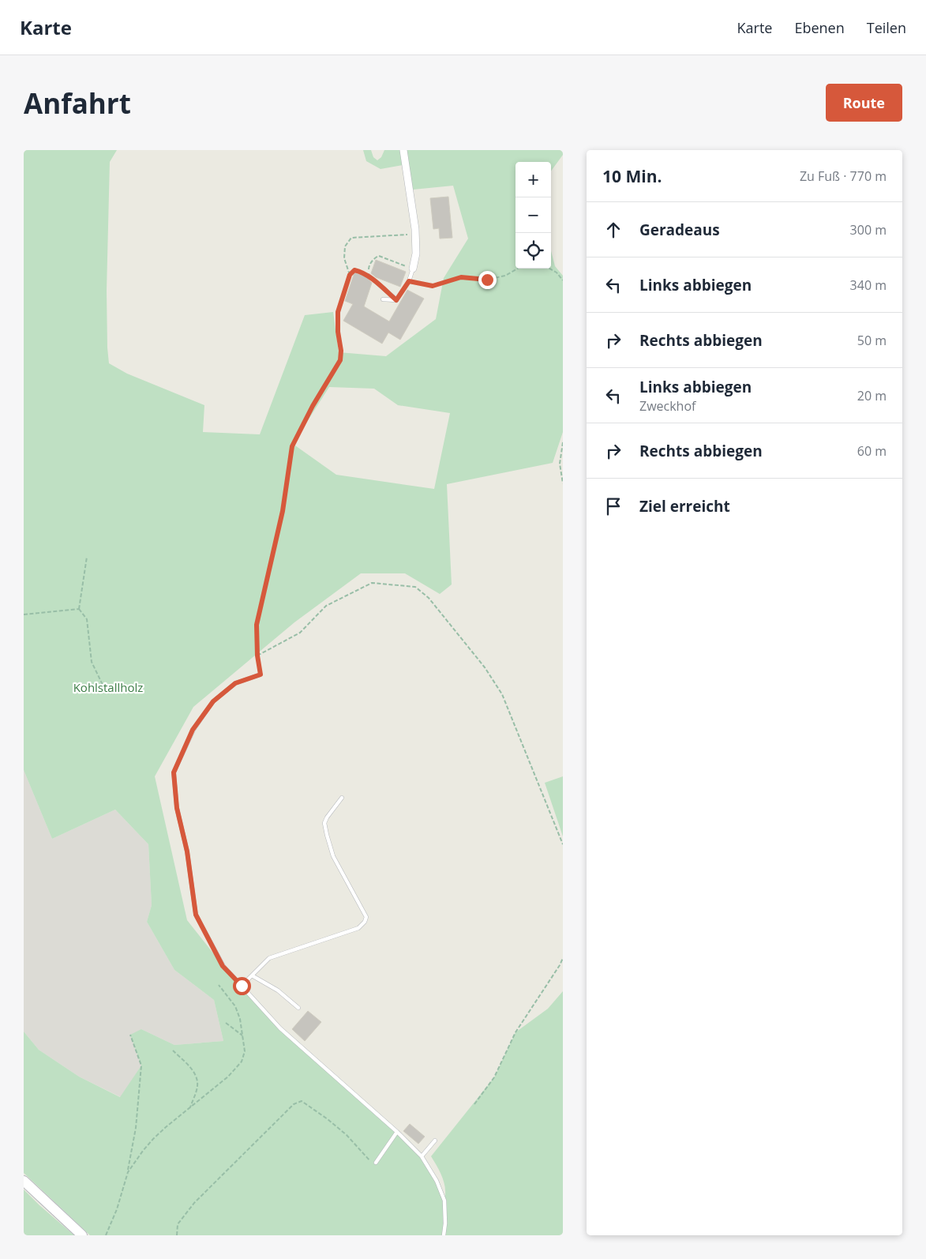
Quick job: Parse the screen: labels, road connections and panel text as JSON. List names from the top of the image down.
{
  "parks": ["Kohlstallholz"],
  "page": {
    "header": "Karte",
    "nav": ["Karte", "Ebenen", "Teilen"],
    "buttons": "Route",
    "title": "Anfahrt",
    "heading": ["10 Min.", "Zu Fuß · 770 m"],
    "map_buttons": ["+", "−"],
    "list": [
      ["Geradeaus", "300 m"],
      ["Links abbiegen", "340 m"],
      ["Rechts abbiegen", "50 m"],
      ["Links abbiegen", "Zweckhof", "20 m"],
      ["Rechts abbiegen", "60 m"],
      "Ziel erreicht"
    ]
  }
}
